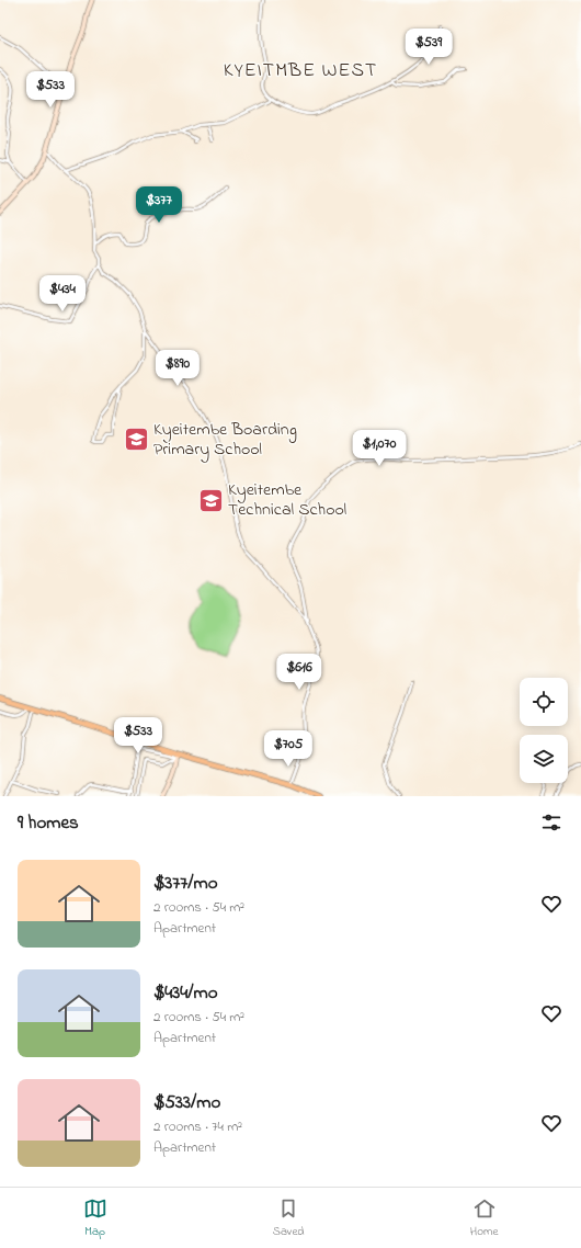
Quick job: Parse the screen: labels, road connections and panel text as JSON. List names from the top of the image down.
{
  "districts": ["KYEITMBE WEST"],
  "places": {
    "school or university": ["Kyeitembe Boarding Primary School", "Kyeitembe Technical School"]
  },
  "page": {
    "price": [
      "$539",
      "$533",
      "$377",
      "$434",
      "$890",
      "$1,070",
      "$616",
      "$533",
      "$705"
    ],
    "heading": "9 homes",
    "list": [
      {
        "name": "$377/mo",
        "note": "2 rooms · 54 m² · Apartment"
      },
      {
        "name": "$434/mo",
        "note": "2 rooms · 54 m² · Apartment"
      },
      {
        "name": "$533/mo",
        "note": "2 rooms · 74 m² · Apartment"
      }
    ],
    "tabs": ["Map", "Saved", "Home"]
  }
}
